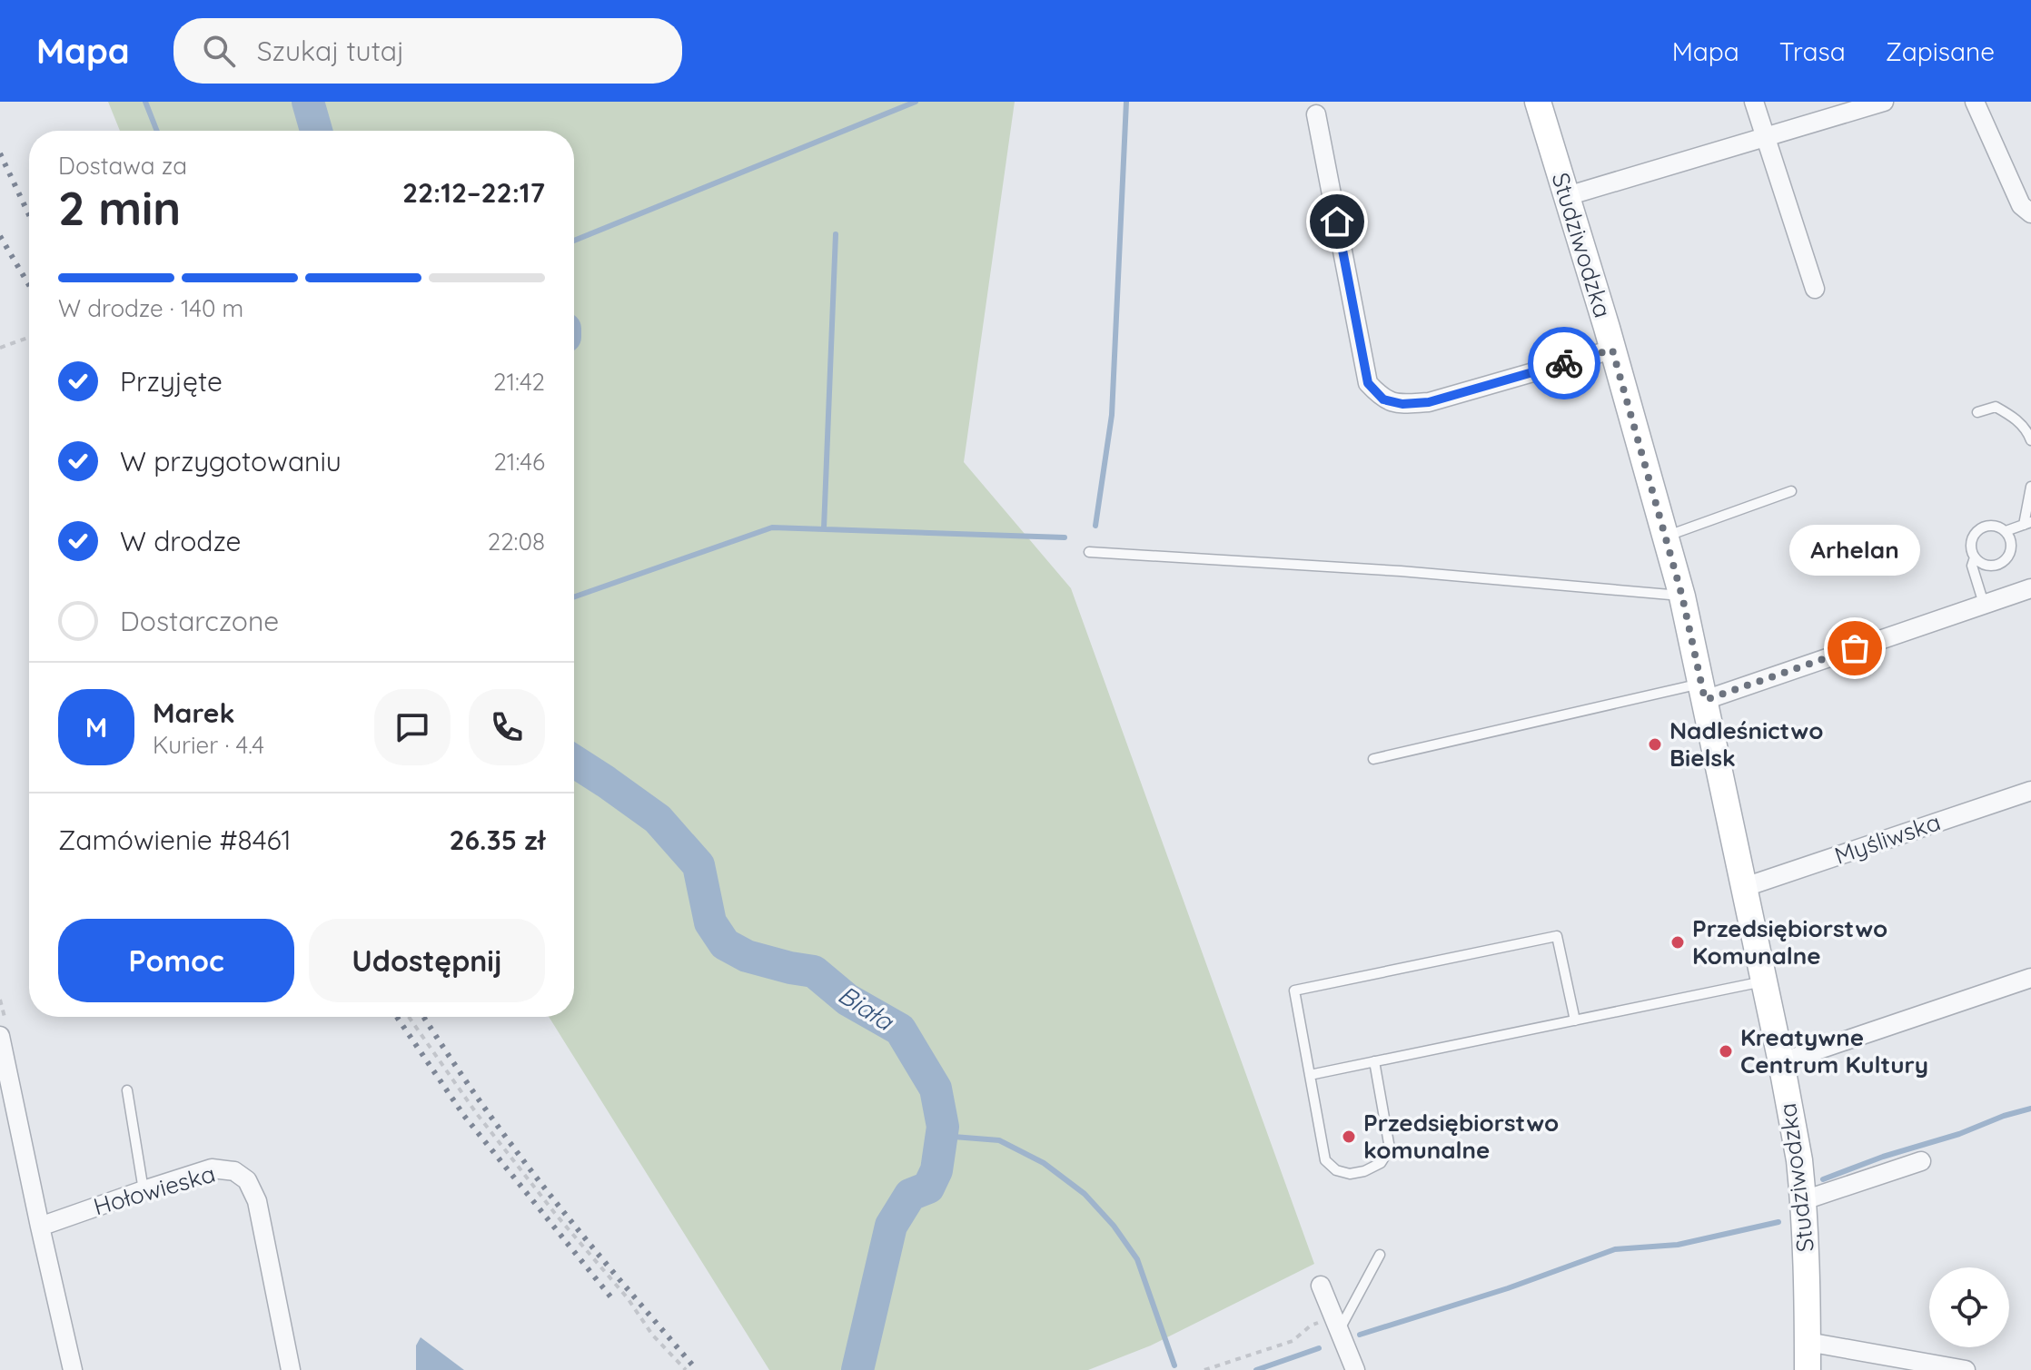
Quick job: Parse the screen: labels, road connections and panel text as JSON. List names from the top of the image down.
{
  "streets": {
    "street": ["Studziwodzka", "Myśliwska", "Hołowieska"]
  },
  "crossings": [
    ["Studziwodzka", "Myśliwska"]
  ],
  "water": ["Biała"],
  "places": [
    "Arhelan",
    "Nadleśnictwo Bielsk",
    "Przedsiębiorstwo Komunalne",
    "Kreatywne Centrum Kultury",
    "Przedsiębiorstwo komunalne"
  ],
  "page": {
    "header": "Mapa",
    "search": "Szukaj tutaj",
    "nav": ["Mapa", "Trasa", "Zapisane"],
    "heading": ["2 min", "Dostawa za", "22:12–22:17"],
    "panel": [
      "Marek",
      "Kurier · 4.4",
      "Zamówienie #8461",
      "26.35 zł"
    ],
    "bar": "W drodze · 140 m",
    "list": [
      ["Przyjęte", "21:42"],
      ["W przygotowaniu", "21:46"],
      ["W drodze", "22:08"],
      "Dostarczone"
    ],
    "bubble": "Arhelan",
    "round": "M",
    "buttons": ["Pomoc", "Udostępnij"]
  }
}
